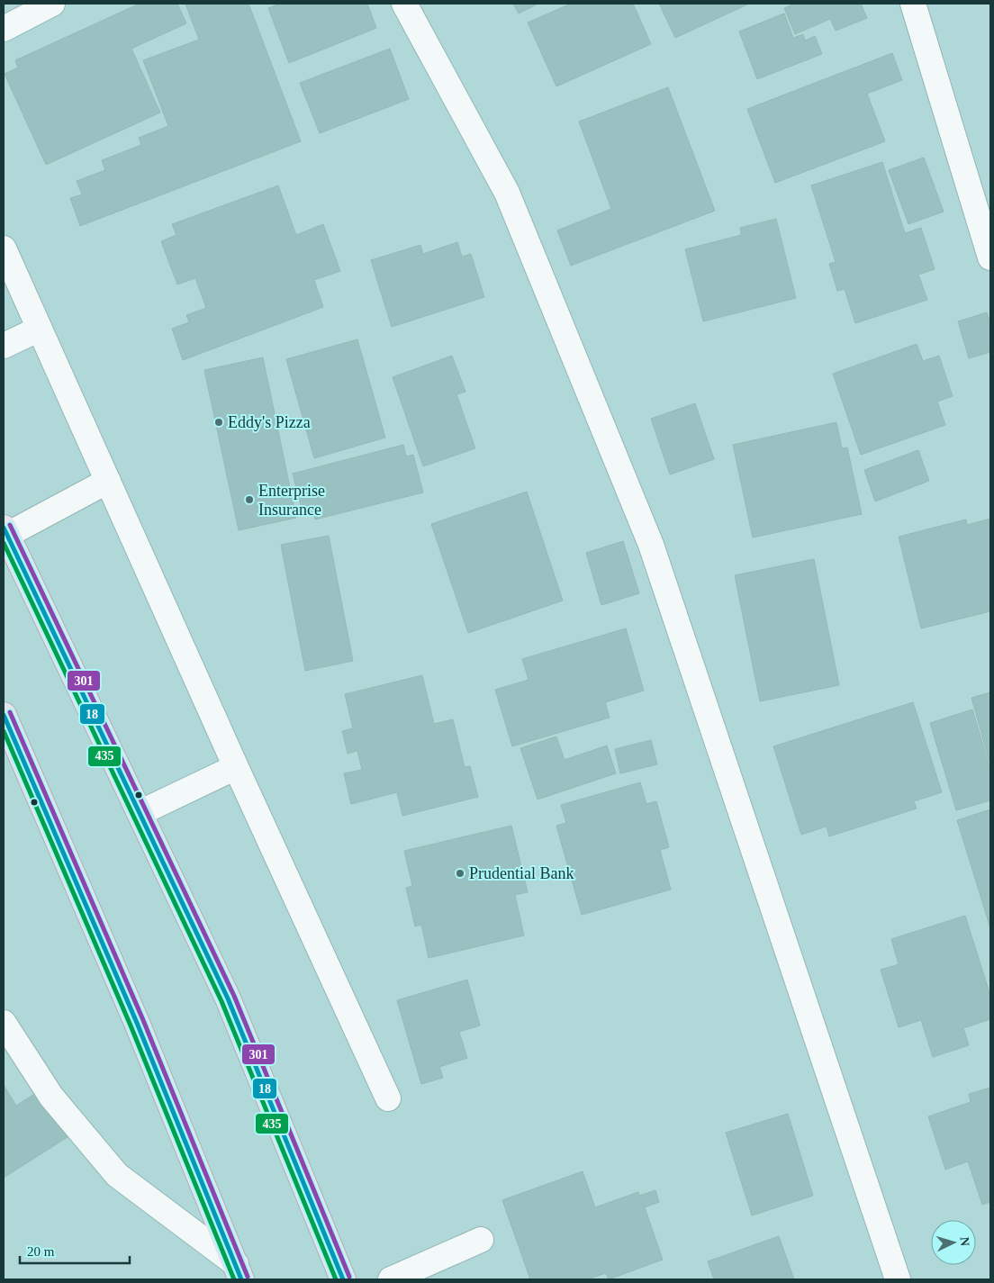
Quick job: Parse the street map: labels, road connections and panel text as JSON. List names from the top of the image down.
{
  "places": ["Eddy's Pizza", "Enterprise Insurance", "Prudential Bank"],
  "lines": ["transit line 301", "transit line 18", "transit line 435"],
  "scale_bar": "20 m",
  "north": "right"
}
